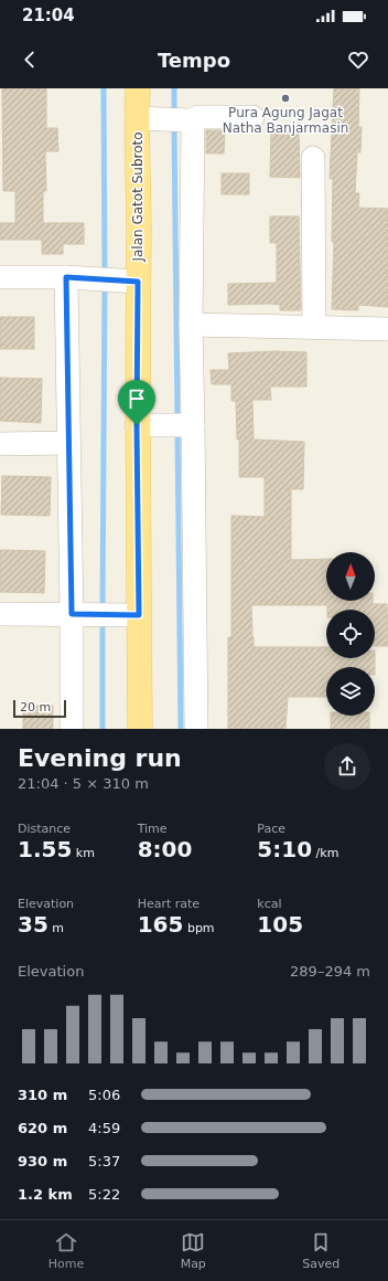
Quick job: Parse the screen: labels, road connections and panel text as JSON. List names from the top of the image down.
{
  "streets": {
    "main road": ["Jalan Gatot Subroto"]
  },
  "places": ["Pura Agung Jagat Natha Banjarmasin"],
  "scale_bar": "20 m",
  "north": "top",
  "page": {
    "status": "21:04",
    "header": "Tempo",
    "scale": "20 m",
    "heading": ["Evening run", "21:04 · 5 × 310 m"],
    "stats": [
      ["Distance", "1.55 km"],
      ["Time", "8:00"],
      ["Pace", "5:10 /km"],
      ["Elevation", "35 m"],
      ["Heart rate", "165 bpm"],
      ["kcal", "105"]
    ],
    "chart": ["Elevation", "289–294 m"],
    "list": [
      {
        "name": "310 m",
        "note": "5:06"
      },
      {
        "name": "620 m",
        "note": "4:59"
      },
      {
        "name": "930 m",
        "note": "5:37"
      },
      {
        "name": "1.2 km",
        "note": "5:22"
      }
    ],
    "tabs": ["Home", "Map", "Saved"]
  }
}
